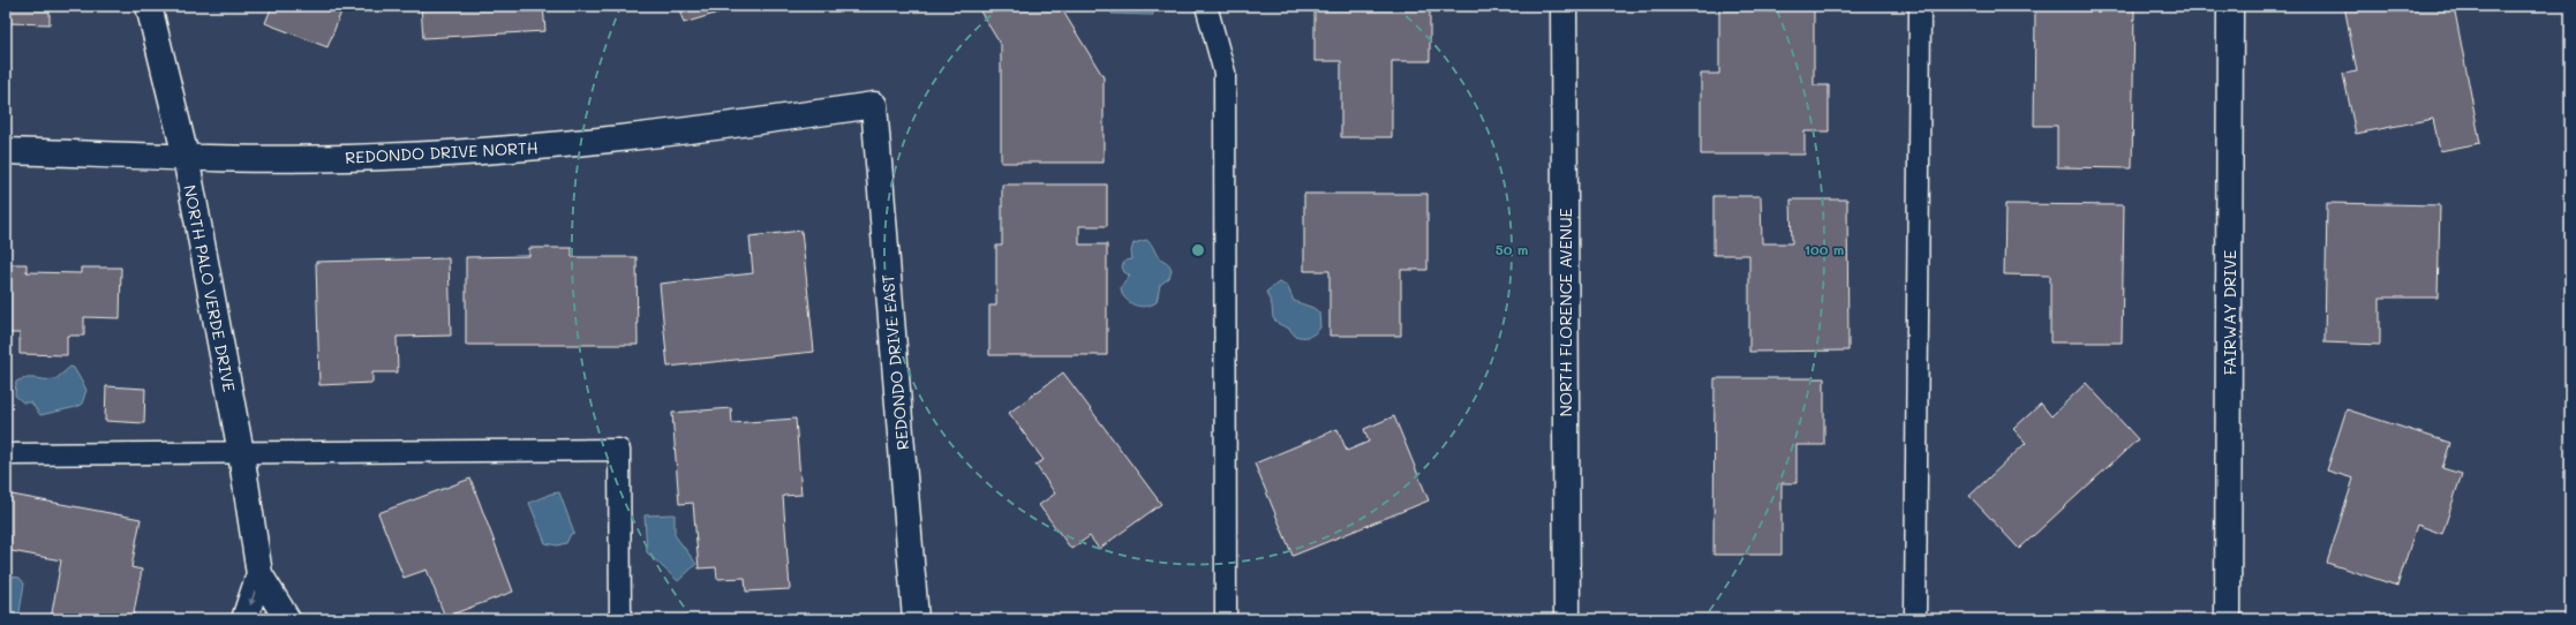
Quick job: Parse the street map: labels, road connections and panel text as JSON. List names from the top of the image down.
{
  "streets": {
    "street": [
      "REDONDO DRIVE NORTH",
      "NORTH PALO VERDE DRIVE",
      "NORTH FLORENCE AVENUE",
      "FAIRWAY DRIVE",
      "REDONDO DRIVE EAST"
    ]
  },
  "crossings": [
    ["REDONDO DRIVE NORTH", "NORTH PALO VERDE DRIVE"],
    ["REDONDO DRIVE NORTH", "REDONDO DRIVE EAST"]
  ],
  "rings": ["50 m", "100 m"]
}
